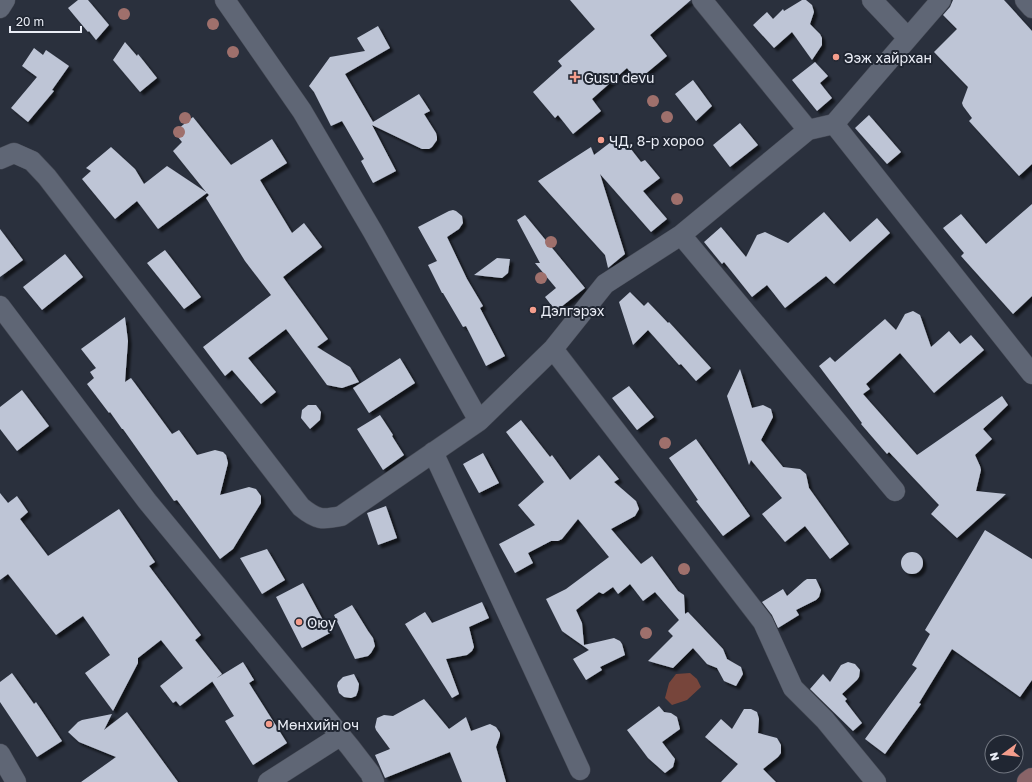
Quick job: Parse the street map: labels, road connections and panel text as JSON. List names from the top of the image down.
{
  "places": {
    "other": [
      "Ээж хайрхан",
      "ЧД, 8-р хороо",
      "Дэлгэрэх",
      "Оюу",
      "Мөнхийн оч"
    ],
    "health": ["Gusu devu"]
  },
  "scale_bar": "20 m",
  "north": "left"
}
